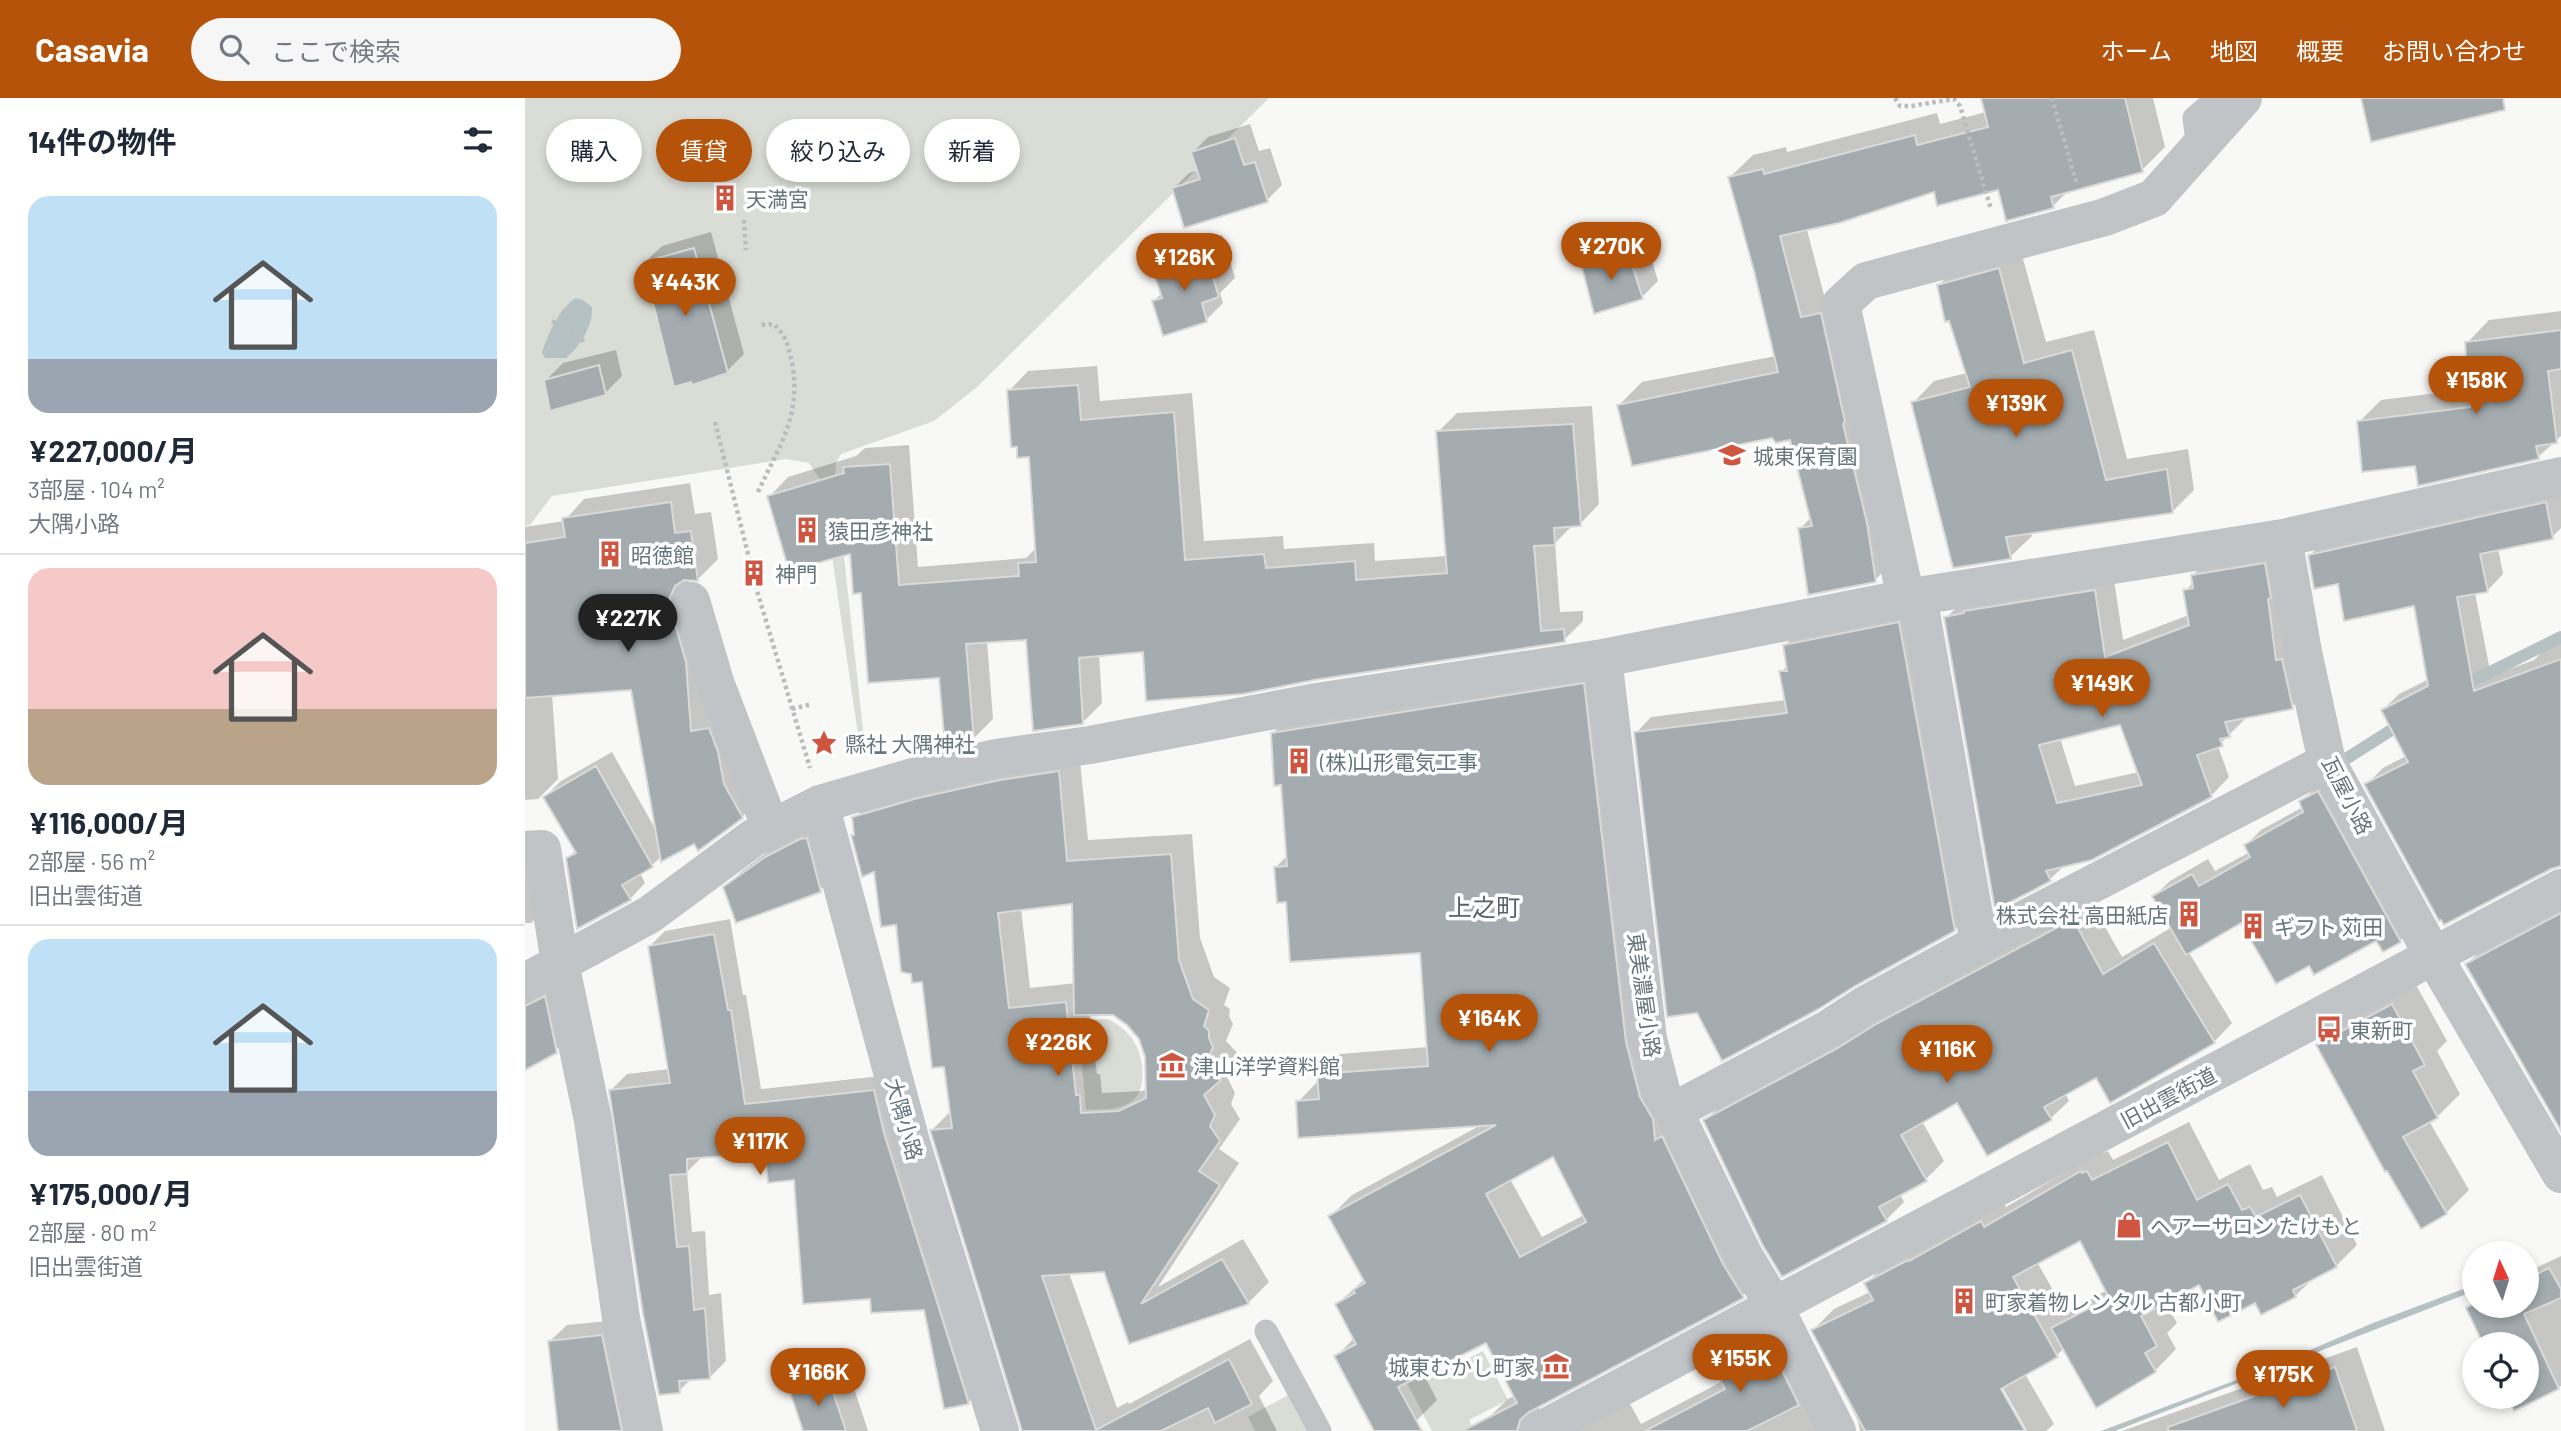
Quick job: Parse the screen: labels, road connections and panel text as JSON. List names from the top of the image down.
{
  "streets": {
    "street": [
      "瓦屋小路",
      "東美濃屋小路",
      "旧出雲街道",
      "大隅小路"
    ]
  },
  "crossings": [
    ["瓦屋小路", "旧出雲街道"],
    ["東美濃屋小路", "旧出雲街道"]
  ],
  "districts": ["上之町"],
  "places": {
    "building": [
      "天満宮",
      "猿田彦神社",
      "昭徳館",
      "神門",
      "(株)山形電気工事",
      "株式会社 高田紙店",
      "ギフト 苅田",
      "町家着物レンタル 古都小町"
    ],
    "school or university": ["城東保育園"],
    "place": ["縣社 大隅神社"],
    "bus stop": ["東新町"],
    "museum": ["津山洋学資料館", "城東むかし町家"],
    "shop": ["ヘアーサロン たけもと"]
  },
  "north": "top",
  "page": {
    "header": "Casavia",
    "search": "ここで検索",
    "nav": [
      "ホーム",
      "地図",
      "概要",
      "お問い合わせ"
    ],
    "heading": "14件の物件",
    "chip": [
      "購入",
      "賃貸",
      "絞り込み",
      "新着"
    ],
    "list": [
      {
        "name": "¥227,000/月",
        "note": "3部屋 · 104 m² · 大隅小路"
      },
      {
        "name": "¥116,000/月",
        "note": "2部屋 · 56 m² · 旧出雲街道"
      },
      {
        "name": "¥175,000/月",
        "note": "2部屋 · 80 m² · 旧出雲街道"
      }
    ],
    "price": [
      "¥270K",
      "¥126K",
      "¥443K",
      "¥158K",
      "¥139K",
      "¥227K",
      "¥149K",
      "¥164K",
      "¥226K",
      "¥116K",
      "¥117K",
      "¥155K",
      "¥166K",
      "¥175K"
    ]
  }
}
